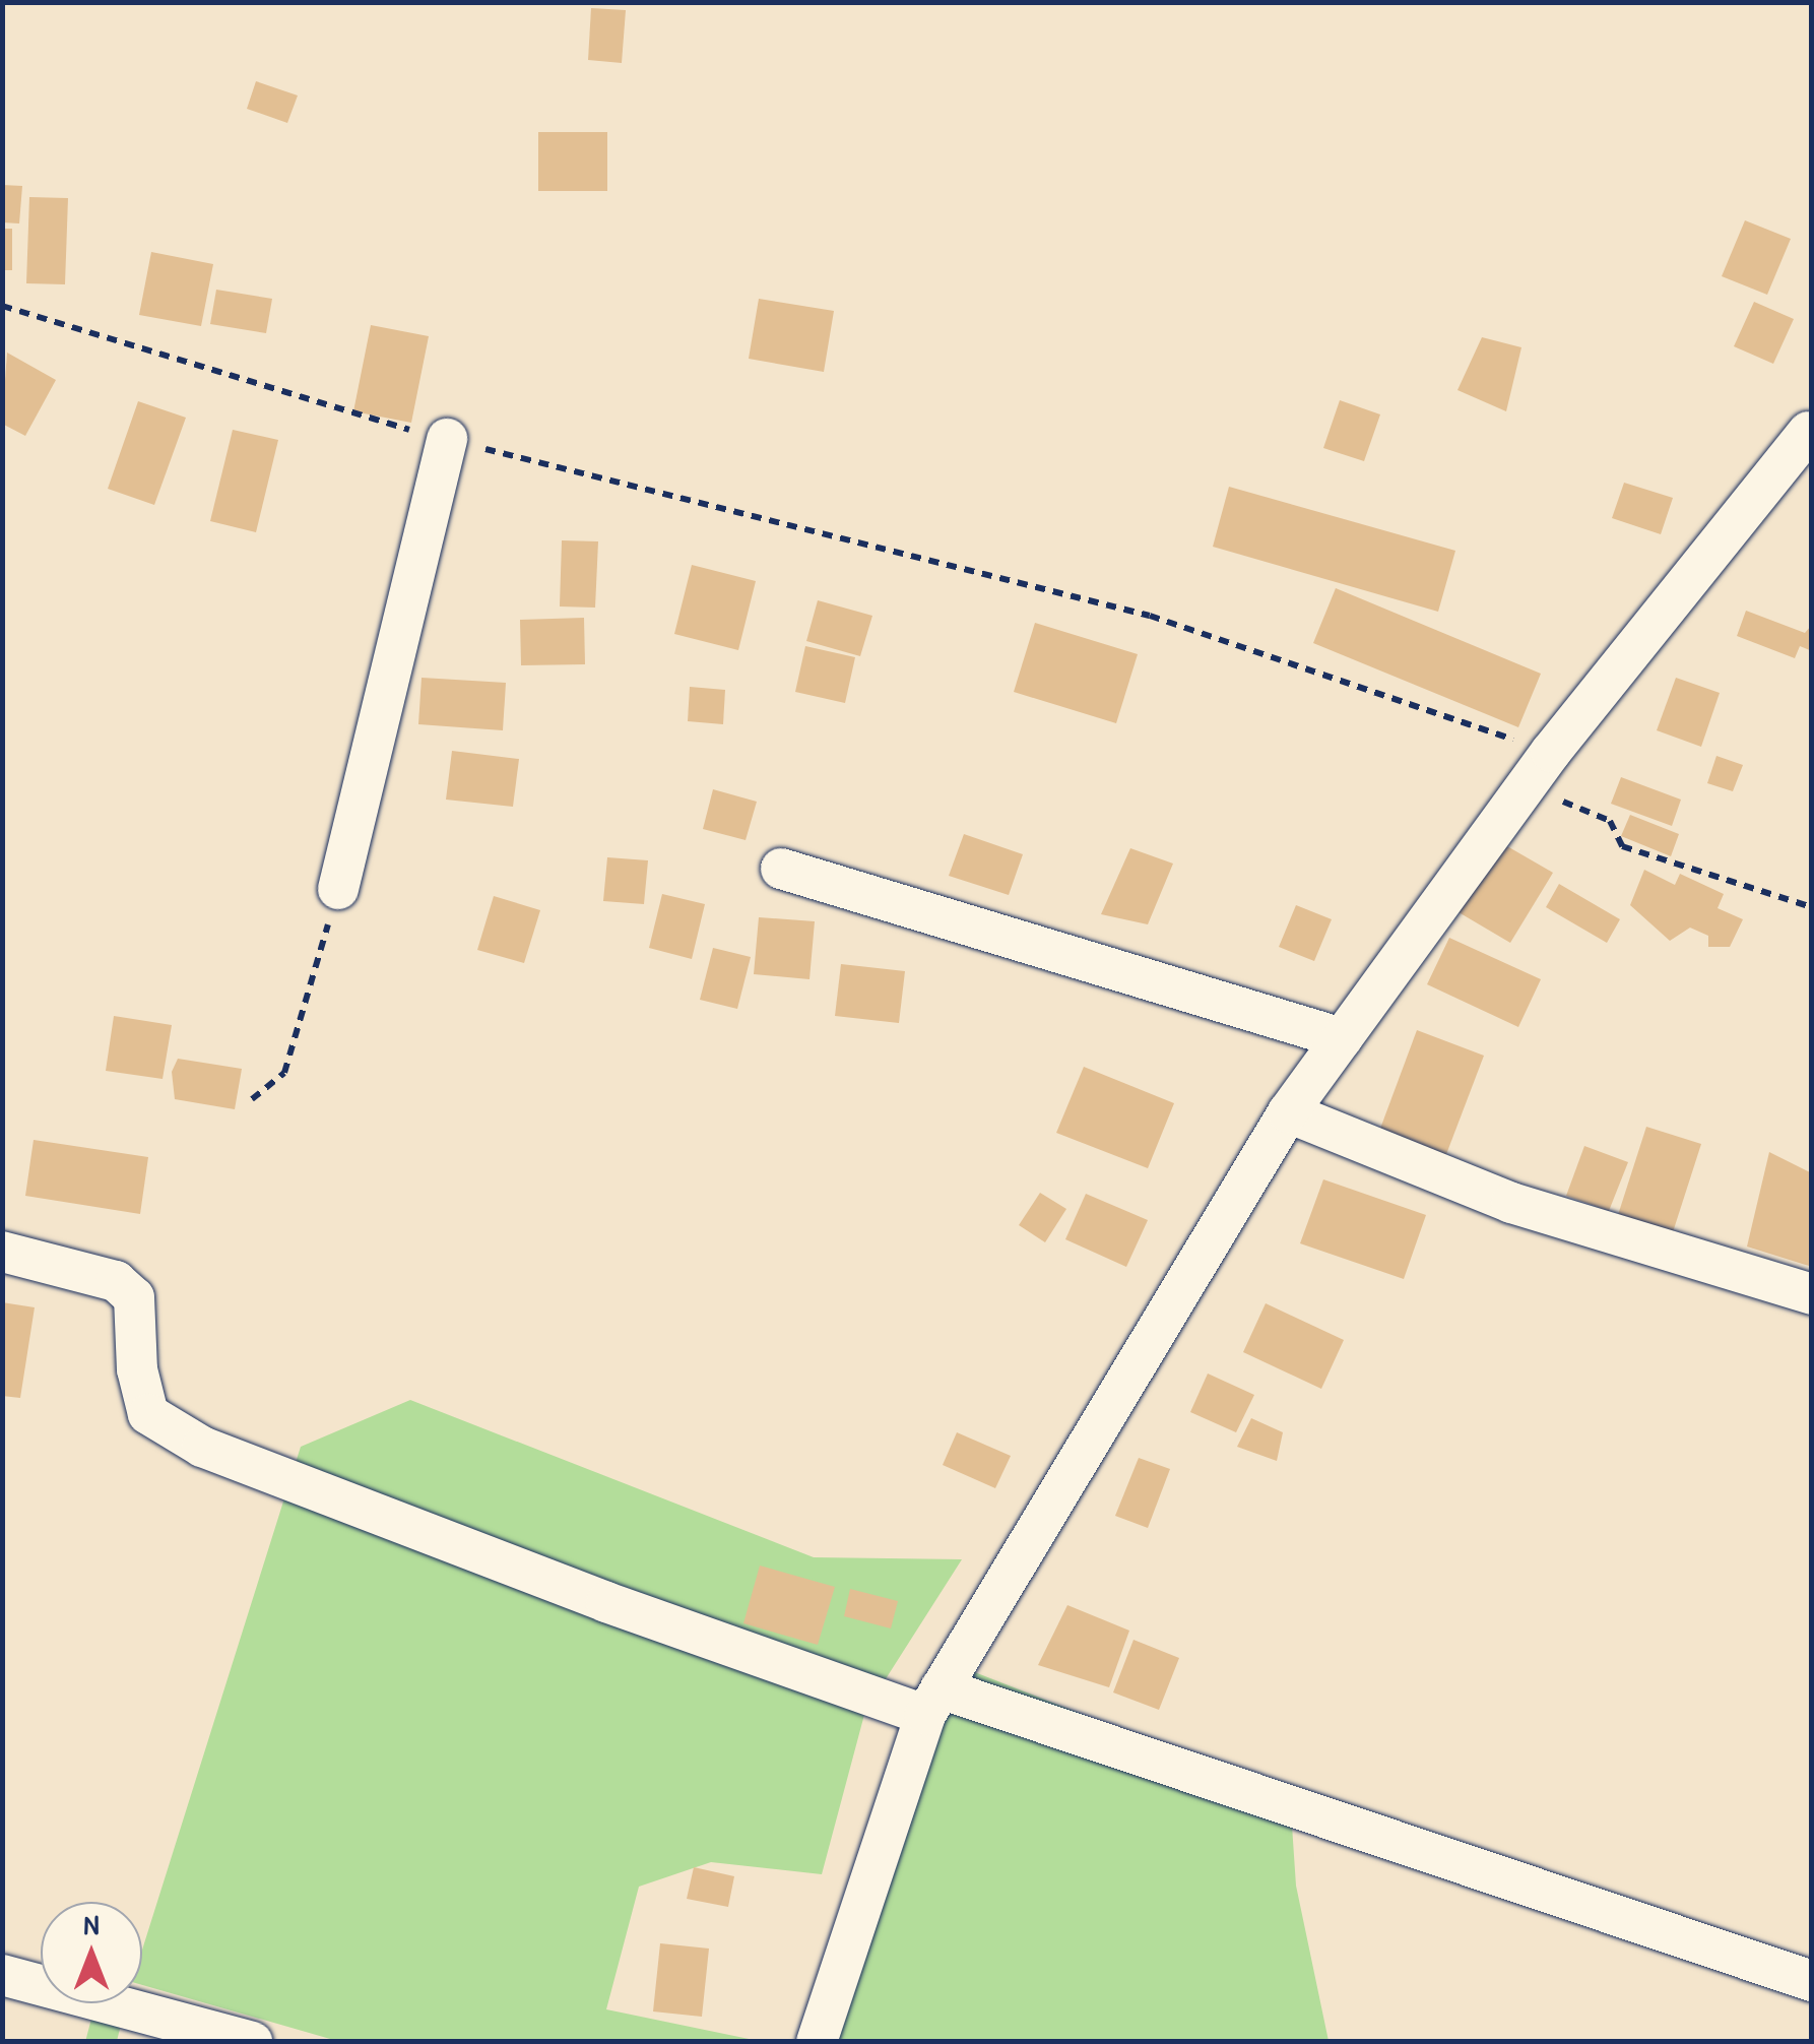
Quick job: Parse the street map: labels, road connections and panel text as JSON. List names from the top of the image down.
{
  "north": "top"
}
